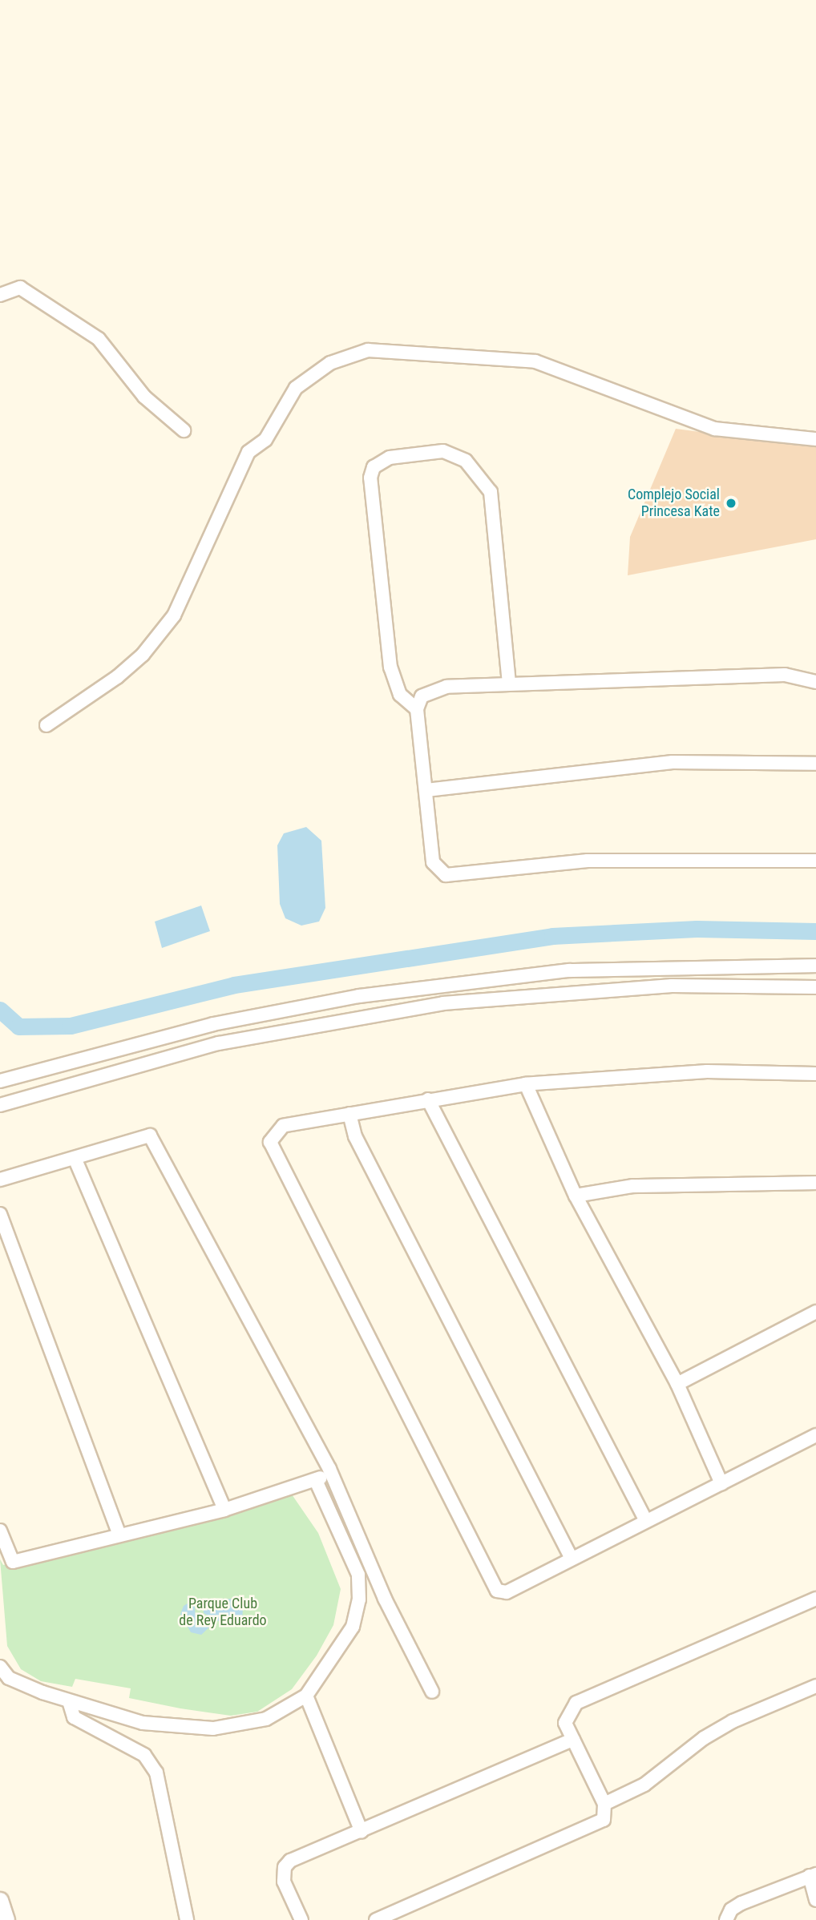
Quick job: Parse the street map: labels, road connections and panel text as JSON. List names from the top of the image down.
{
  "parks": ["Parque Club de Rey Eduardo"],
  "places": ["Complejo Social Princesa Kate"]
}
